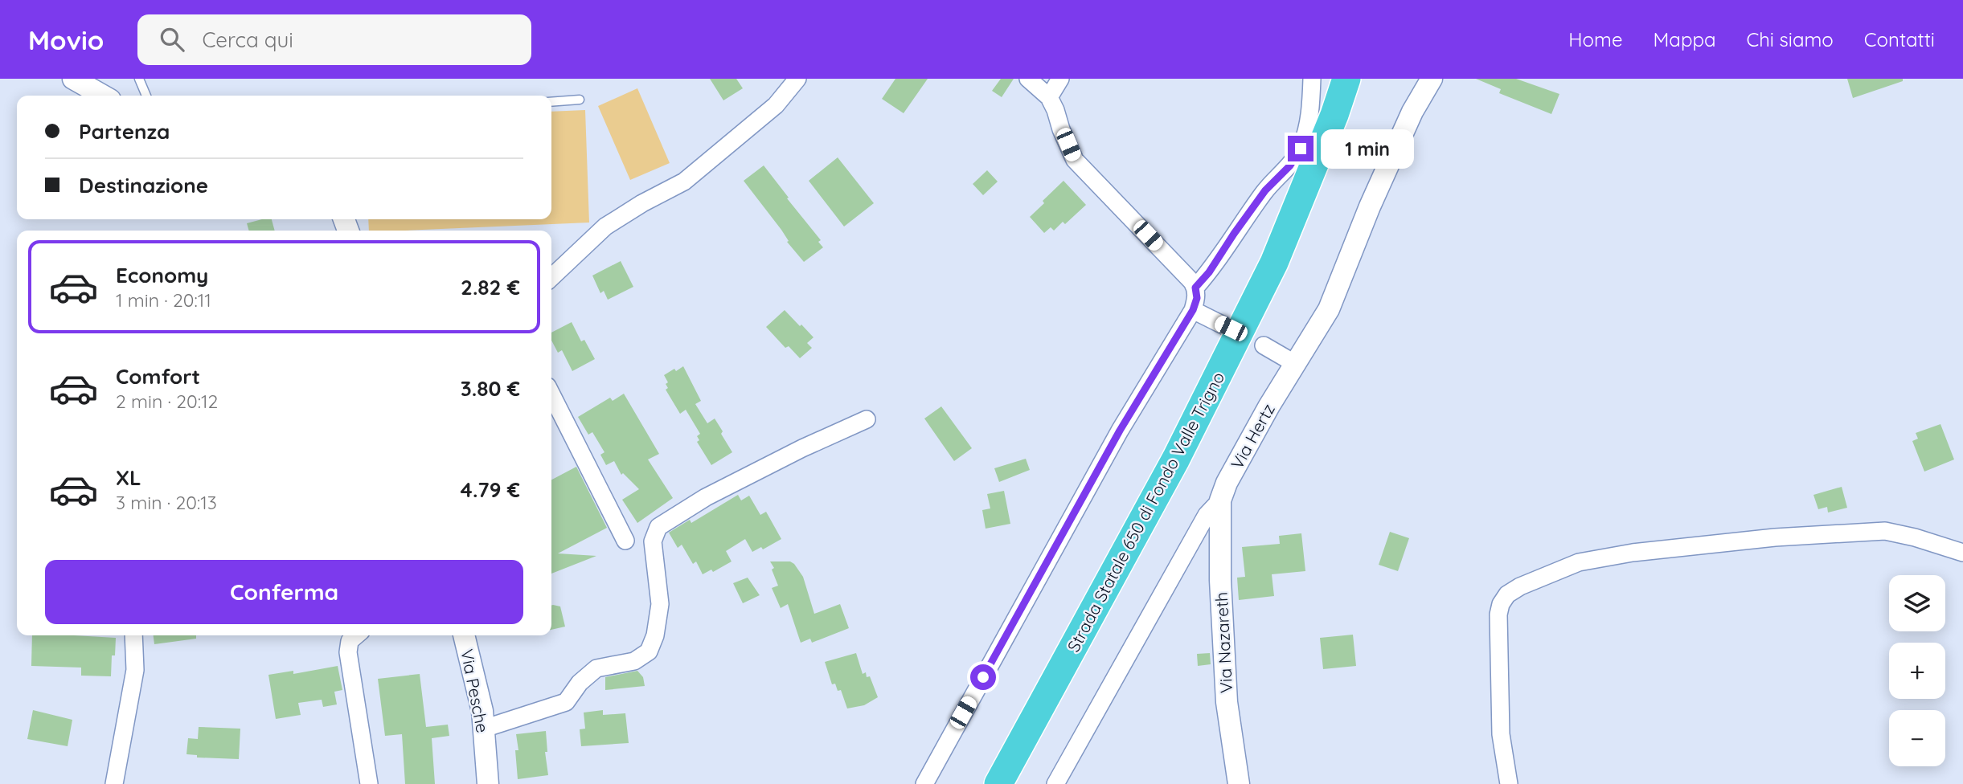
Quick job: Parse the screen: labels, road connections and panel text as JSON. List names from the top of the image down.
{
  "streets": {
    "highway": ["Strada Statale 650 di Fondo Valle Trigno"],
    "street": ["Via Hertz", "Via Nazareth", "Via Pesche"]
  },
  "crossings": [
    ["Via Hertz", "Via Nazareth"]
  ],
  "page": {
    "header": "Movio",
    "search": "Cerca qui",
    "nav": [
      "Home",
      "Mappa",
      "Chi siamo",
      "Contatti"
    ],
    "banner": ["Partenza", "Destinazione"],
    "bubble": "1 min",
    "list": [
      {
        "name": "Economy",
        "note": "1 min · 20:11",
        "value": "2.82 €"
      },
      {
        "name": "Comfort",
        "note": "2 min · 20:12",
        "value": "3.80 €"
      },
      {
        "name": "XL",
        "note": "3 min · 20:13",
        "value": "4.79 €"
      }
    ],
    "buttons": "Conferma",
    "map_buttons": ["+", "−"]
  }
}
